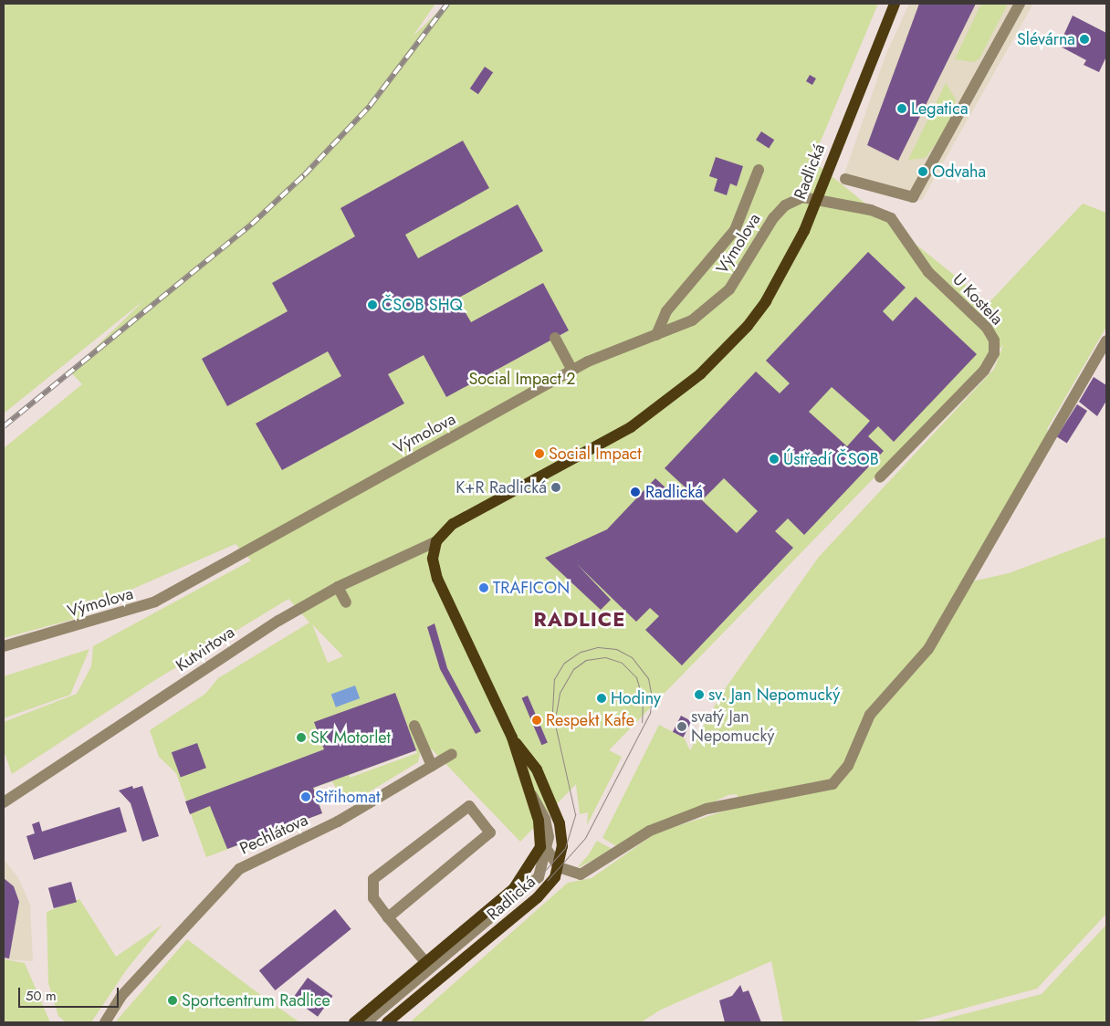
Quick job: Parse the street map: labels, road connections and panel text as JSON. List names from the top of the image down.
{
  "streets": {
    "main road": ["Radlická"],
    "street": [
      "Výmolova",
      "U Kostela",
      "Kutvirtova",
      "Pechlátova"
    ]
  },
  "crossings": [
    ["Radlická", "Výmolova"],
    ["Radlická", "U Kostela"],
    ["Radlická", "Kutvirtova"],
    ["Výmolova", "U Kostela"]
  ],
  "districts": ["RADLICE"],
  "parks": ["Social Impact 2"],
  "places": [
    "Slévárna",
    "Legatica",
    "Odvaha",
    "ČSOB SHQ",
    "Social Impact",
    "Ústředí ČSOB",
    "K+R Radlická",
    "Radlická",
    "TRAFICON",
    "sv. Jan Nepomucký",
    "Hodiny",
    "Respekt Kafe",
    "svatý Jan Nepomucký",
    "SK Motorlet",
    "Střihomat",
    "Sportcentrum Radlice"
  ],
  "scale_bar": "50 m"
}
